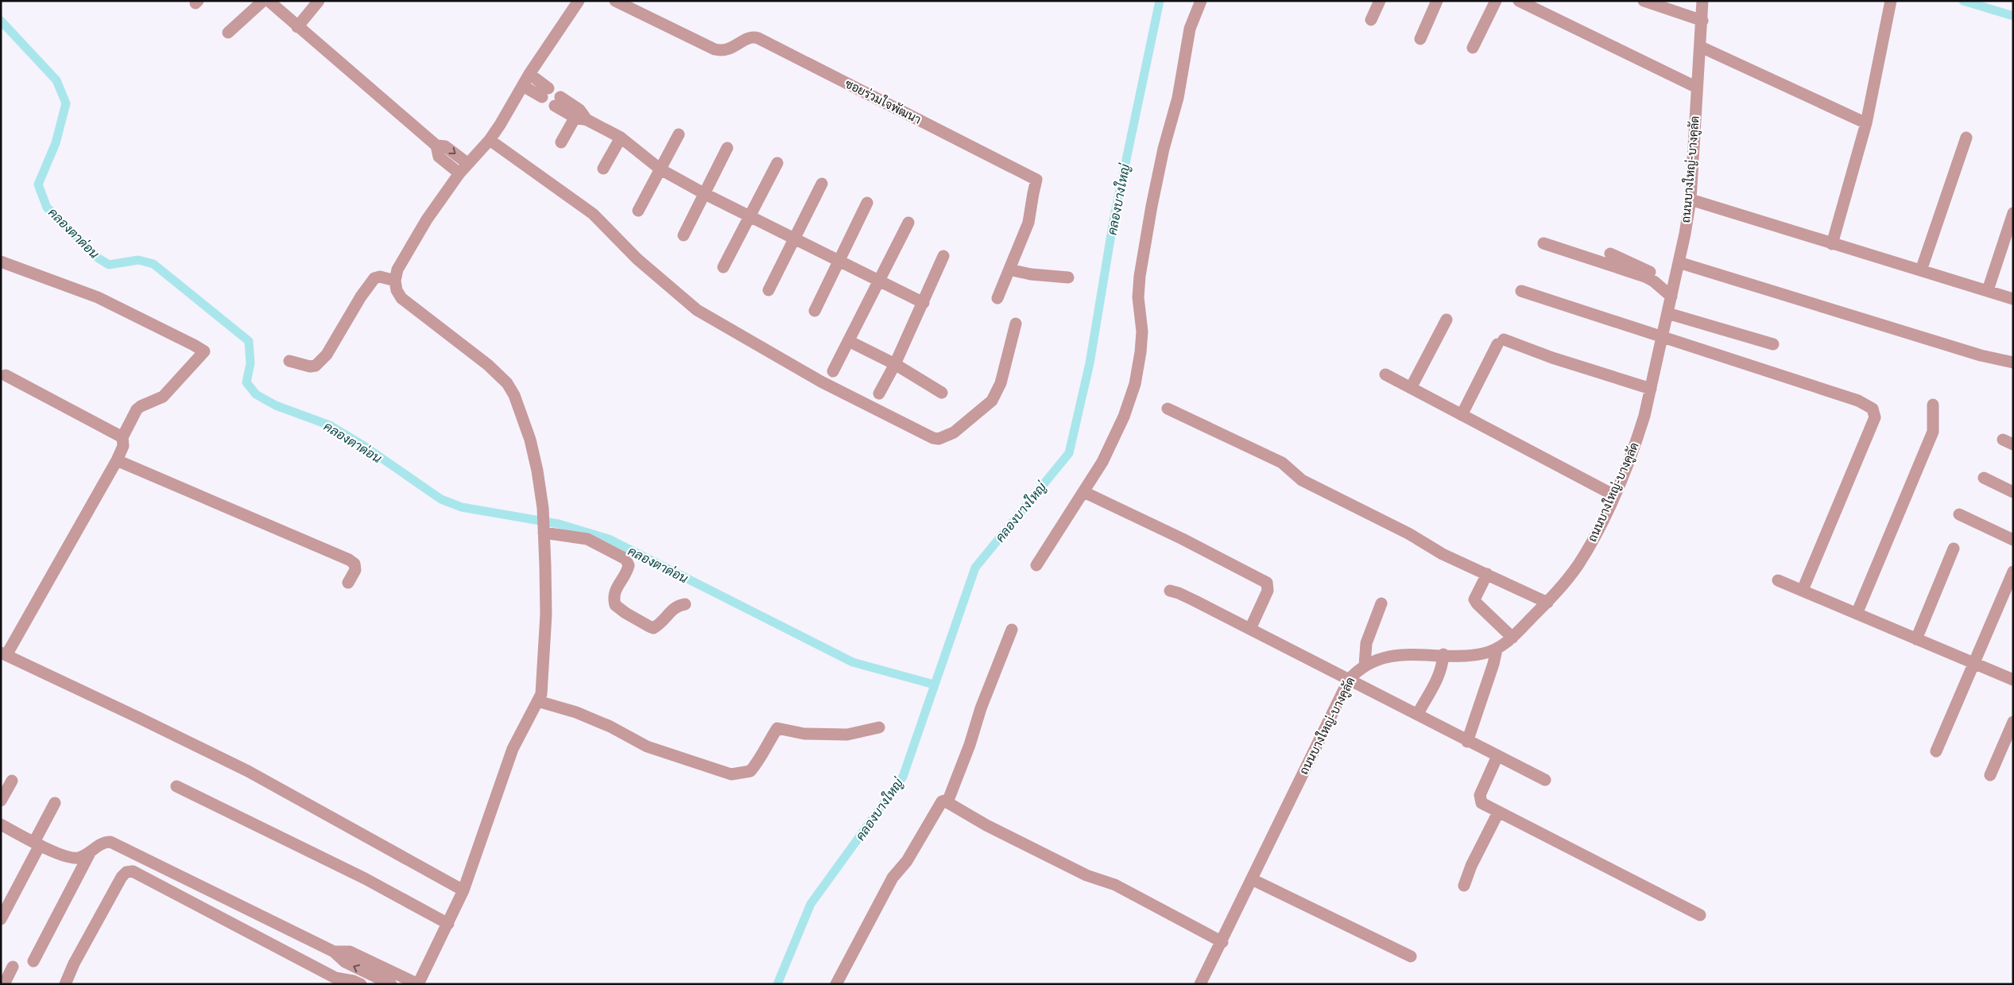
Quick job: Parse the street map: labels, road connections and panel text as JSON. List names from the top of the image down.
{
  "streets": {
    "street": ["ซอยร่วมใจพัฒนา", "ถนนบางใหญ่-บางคูลัด"]
  },
  "water": ["คลองบางใหญ่", "คลองตาด่อน"]
}
